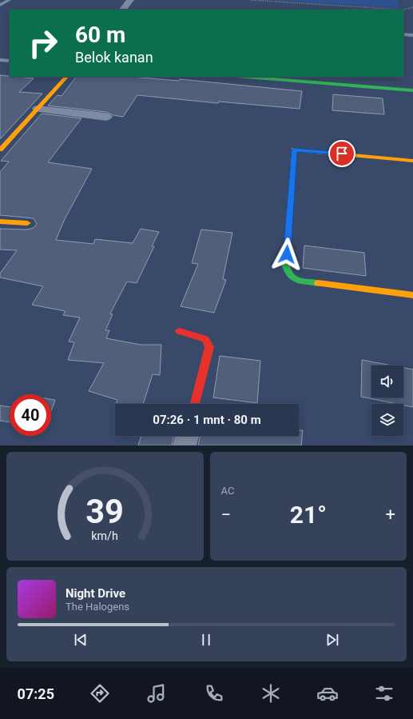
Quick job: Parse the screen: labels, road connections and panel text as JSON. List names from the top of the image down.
{
  "page": {
    "turn": ["60 m", "Belok kanan"],
    "limit": "40",
    "trip": "07:26 · 1 mnt · 80 m",
    "tile": "AC",
    "heat": ["−", "21°", "+"],
    "song": ["Night Drive", "The Halogens"],
    "tabs": "07:25",
    "gauge": ["39", "km/h"]
  }
}
